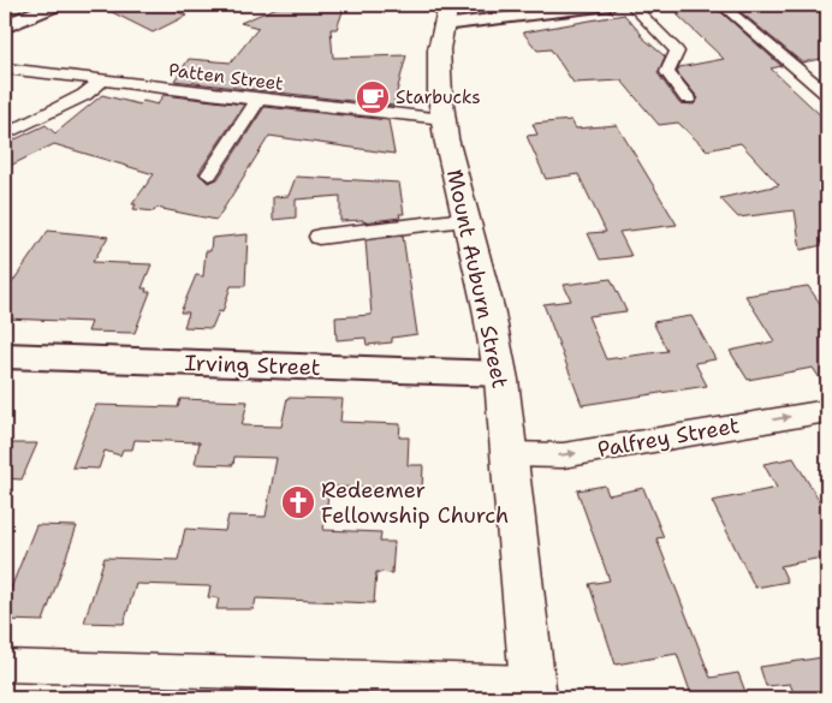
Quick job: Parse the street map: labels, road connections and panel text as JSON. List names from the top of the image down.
{
  "streets": {
    "main road": ["Mount Auburn Street"],
    "street": ["Patten Street", "Irving Street", "Palfrey Street"]
  },
  "crossings": [
    ["Patten Street", "Mount Auburn Street"],
    ["Mount Auburn Street", "Irving Street"],
    ["Mount Auburn Street", "Palfrey Street"]
  ],
  "one_way": ["Palfrey Street"],
  "places": {
    "cafe": ["Starbucks"],
    "church": ["Redeemer Fellowship Church"]
  }
}
